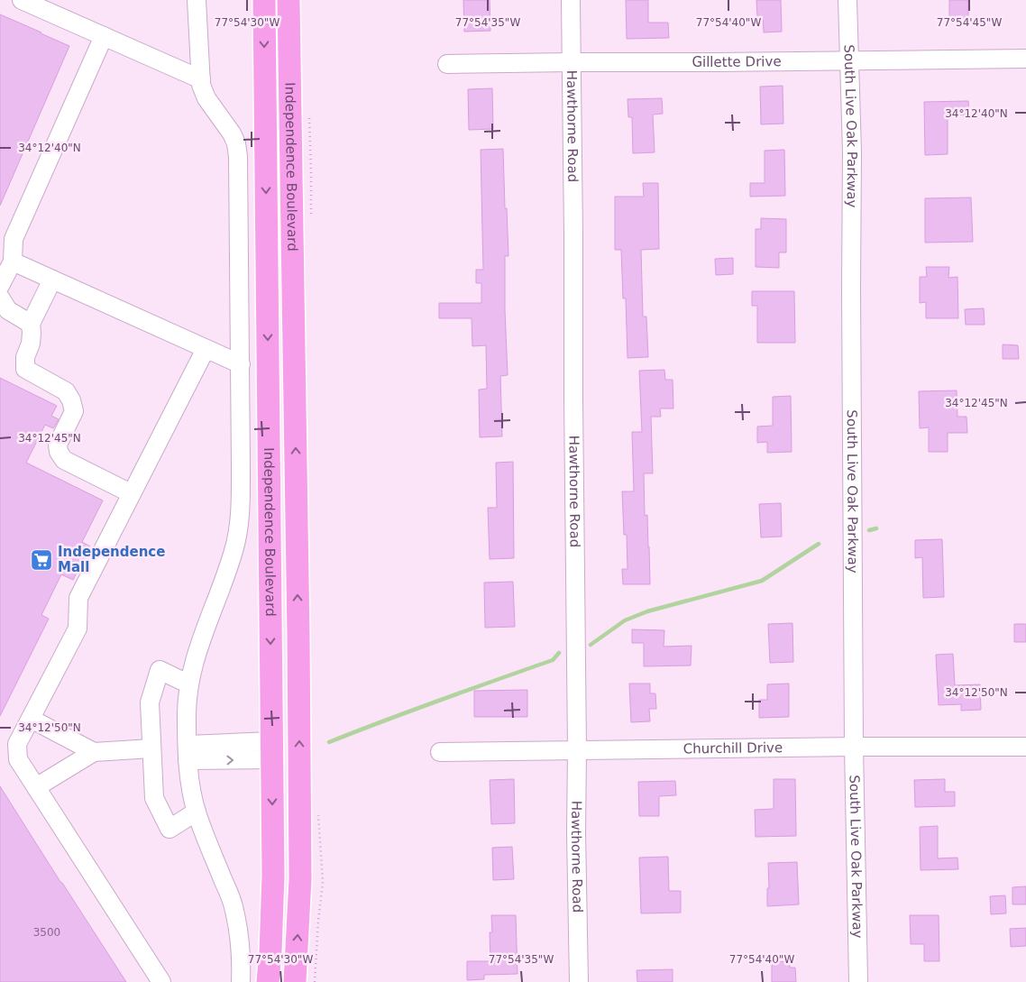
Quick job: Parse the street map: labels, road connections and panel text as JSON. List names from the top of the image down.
{
  "streets": {
    "main road": ["Independence Boulevard"],
    "street": [
      "Gillette Drive",
      "Hawthorne Road",
      "South Live Oak Parkway",
      "Churchill Drive"
    ]
  },
  "crossings": [
    ["Gillette Drive", "Hawthorne Road"],
    ["Gillette Drive", "South Live Oak Parkway"],
    ["Hawthorne Road", "Churchill Drive"],
    ["South Live Oak Parkway", "Churchill Drive"]
  ],
  "places": {
    "supermarket": ["Independence Mall"]
  },
  "house_numbers": ["3500"],
  "coordinates": [
    "77°54'30\"W",
    "77°54'35\"W",
    "77°54'40\"W",
    "77°54'45\"W",
    "34°12'40\"N",
    "34°12'45\"N",
    "34°12'50\"N"
  ]
}
